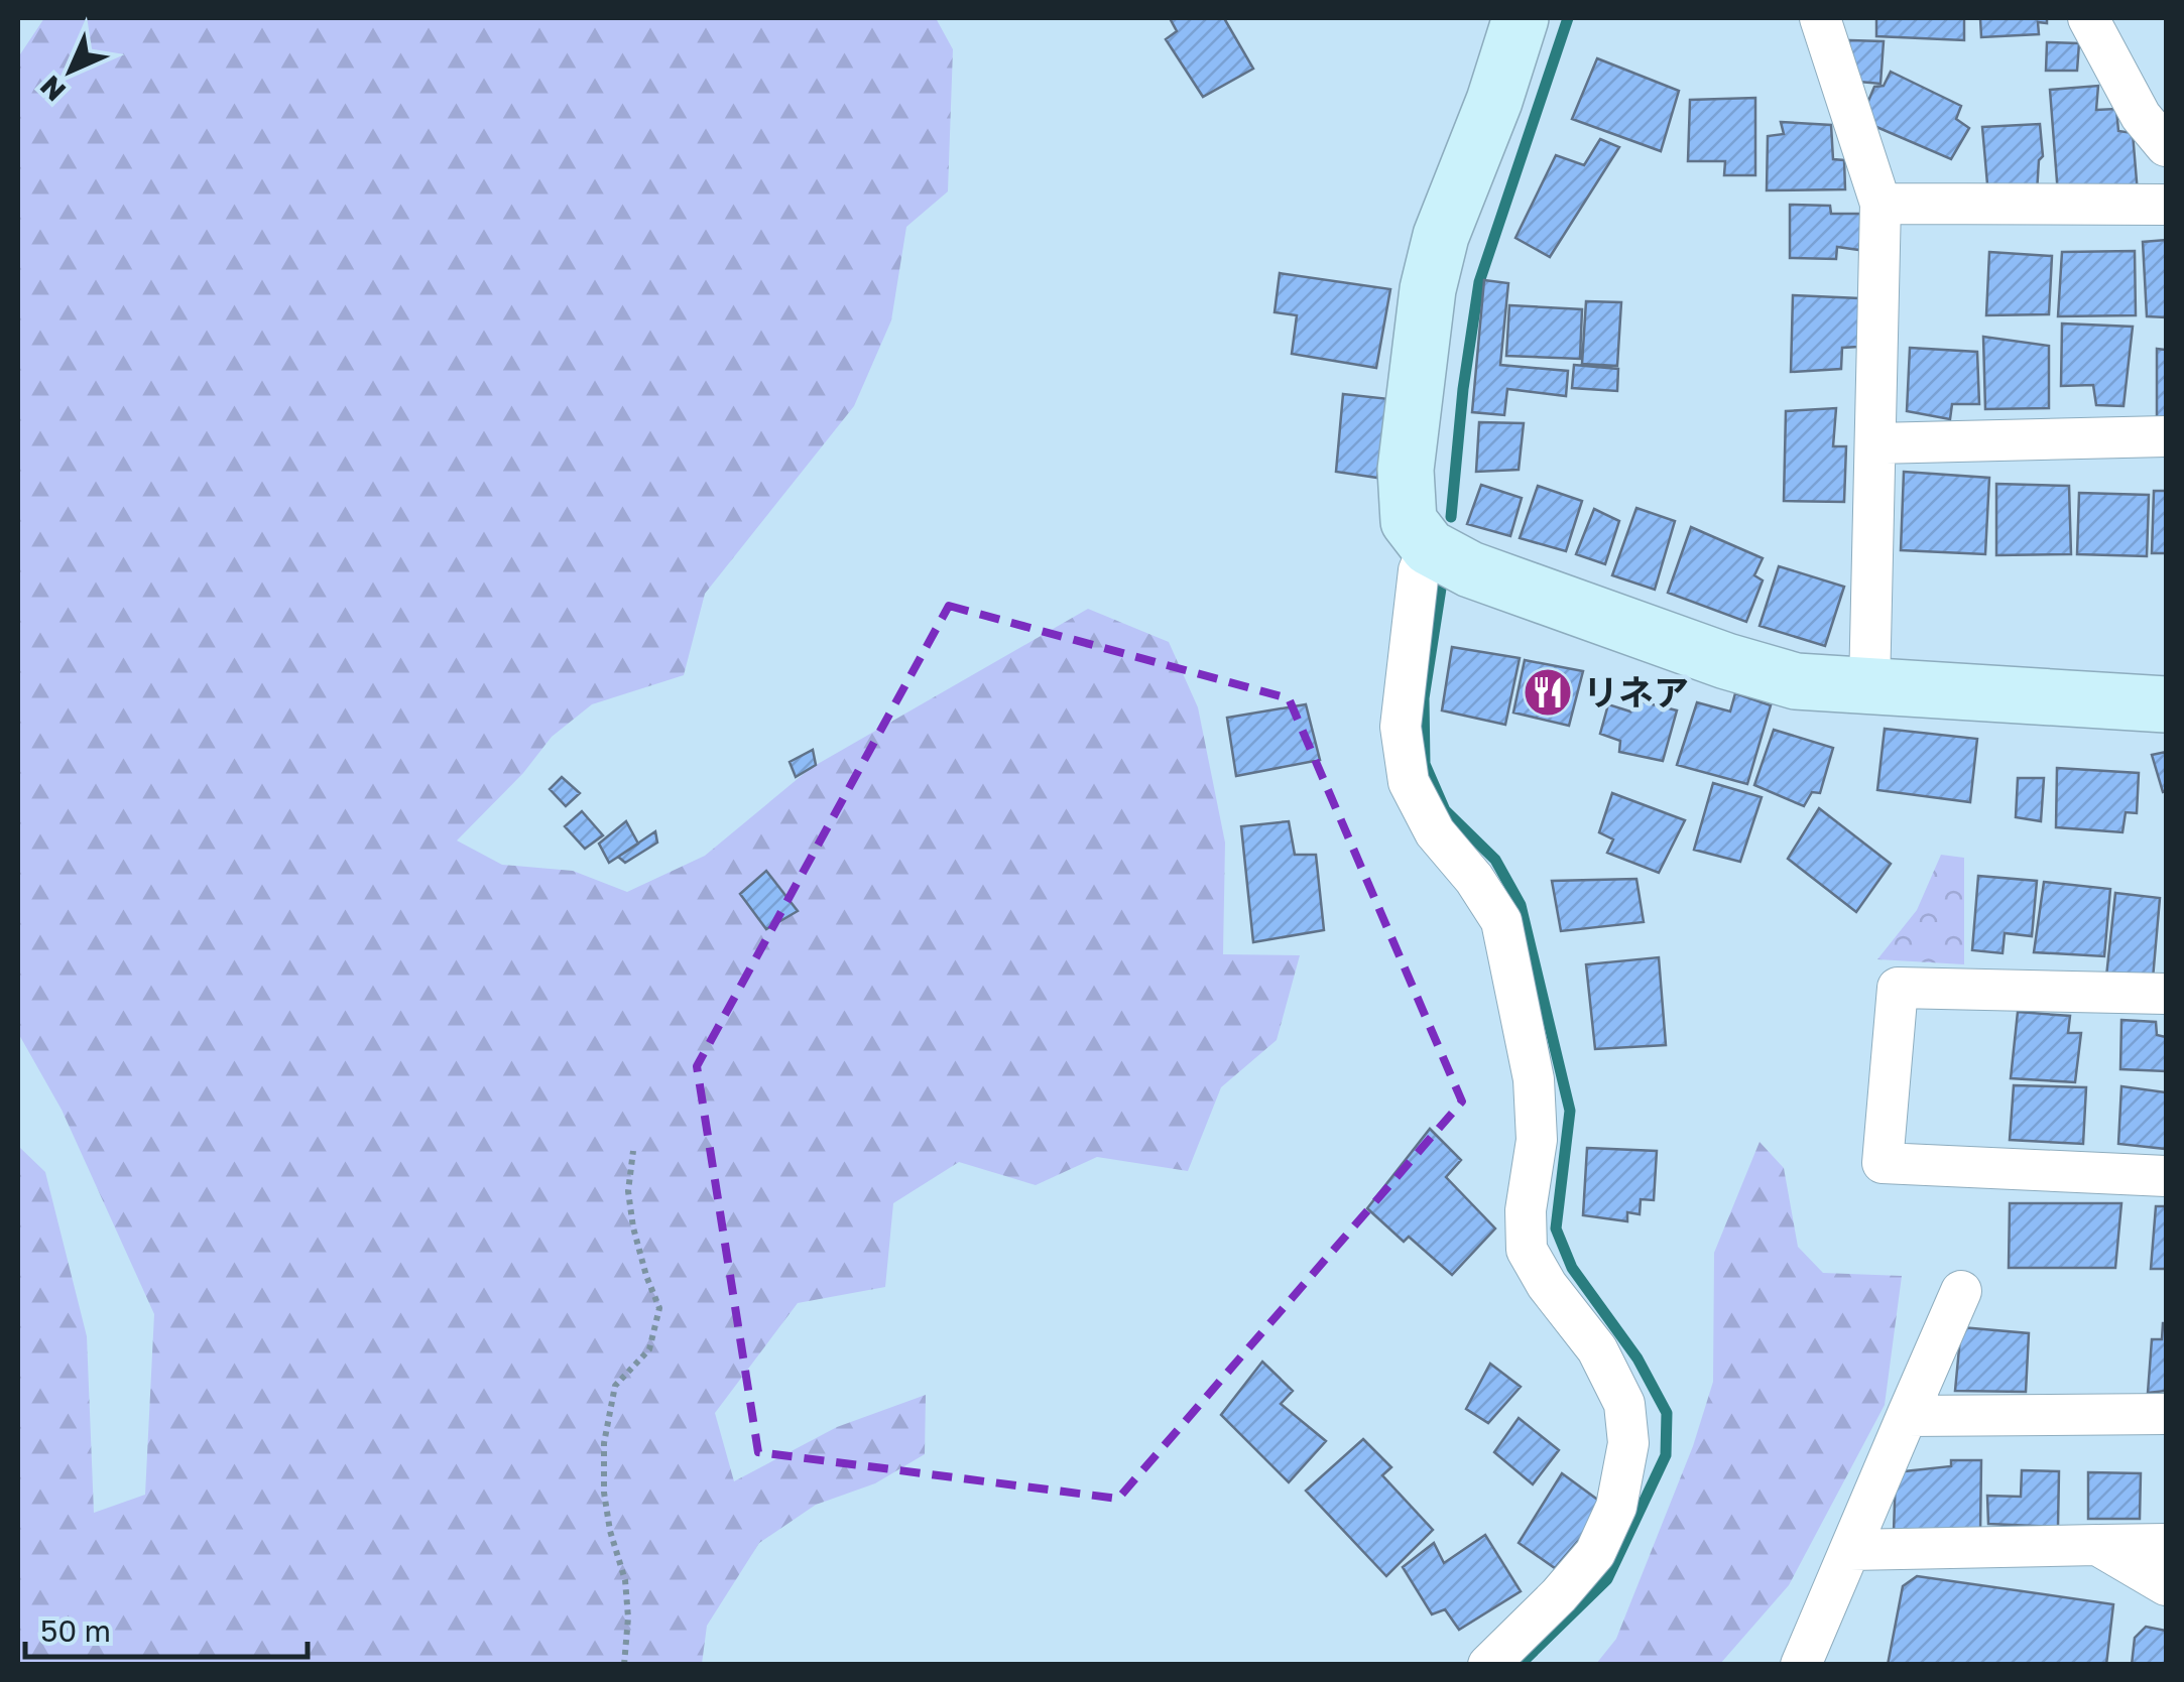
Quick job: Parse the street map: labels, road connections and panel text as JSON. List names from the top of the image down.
{
  "places": {
    "restaurant": ["リネア"]
  },
  "scale_bar": "50 m",
  "north": "bottom left"
}
